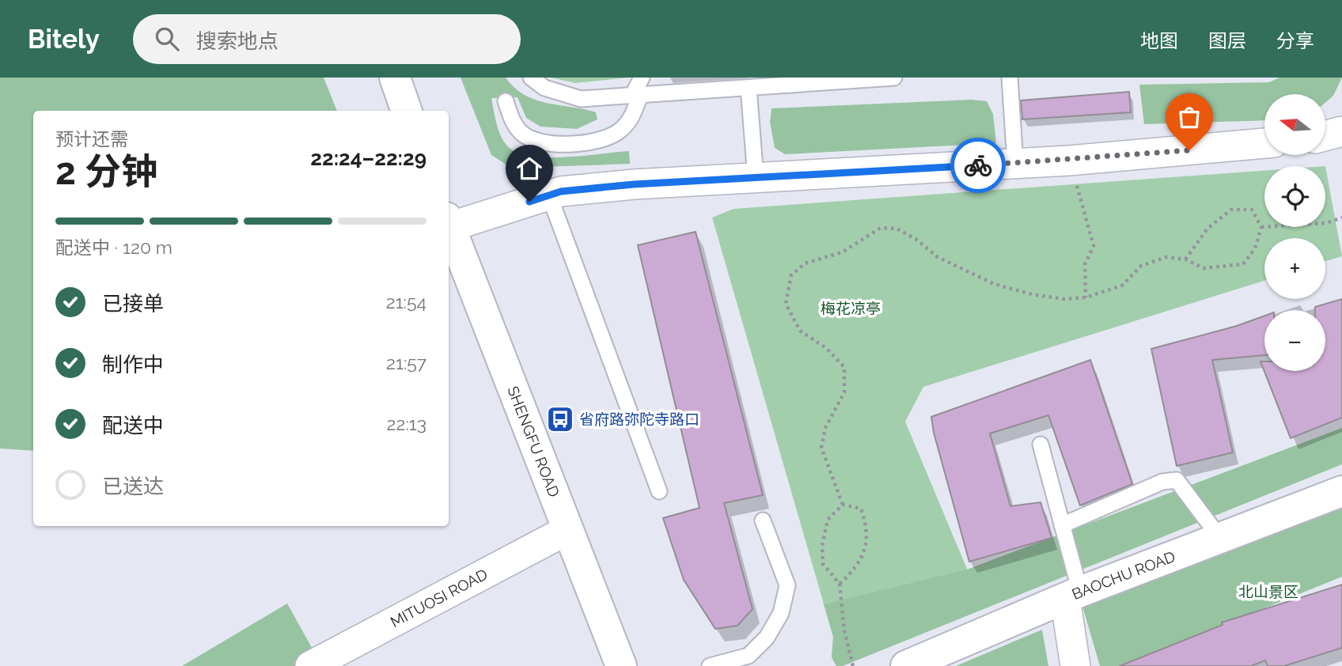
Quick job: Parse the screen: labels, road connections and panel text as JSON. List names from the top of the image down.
{
  "streets": {
    "street": ["SHENGFU ROAD", "BAOCHU ROAD", "MITUOSI ROAD"]
  },
  "crossings": [
    ["SHENGFU ROAD", "MITUOSI ROAD"]
  ],
  "parks": ["梅花凉亭", "北山景区"],
  "places": {
    "bus stop": ["省府路弥陀寺路口"]
  },
  "north": "left",
  "page": {
    "header": "Bitely",
    "search": "搜索地点",
    "nav": ["地图", "图层", "分享"],
    "map_buttons": ["+", "−"],
    "heading": ["2 分钟", "预计还需", "22:24–22:29"],
    "bar": "配送中 · 120 m",
    "list": [
      ["已接单", "21:54"],
      ["制作中", "21:57"],
      ["配送中", "22:13"],
      "已送达"
    ]
  }
}
